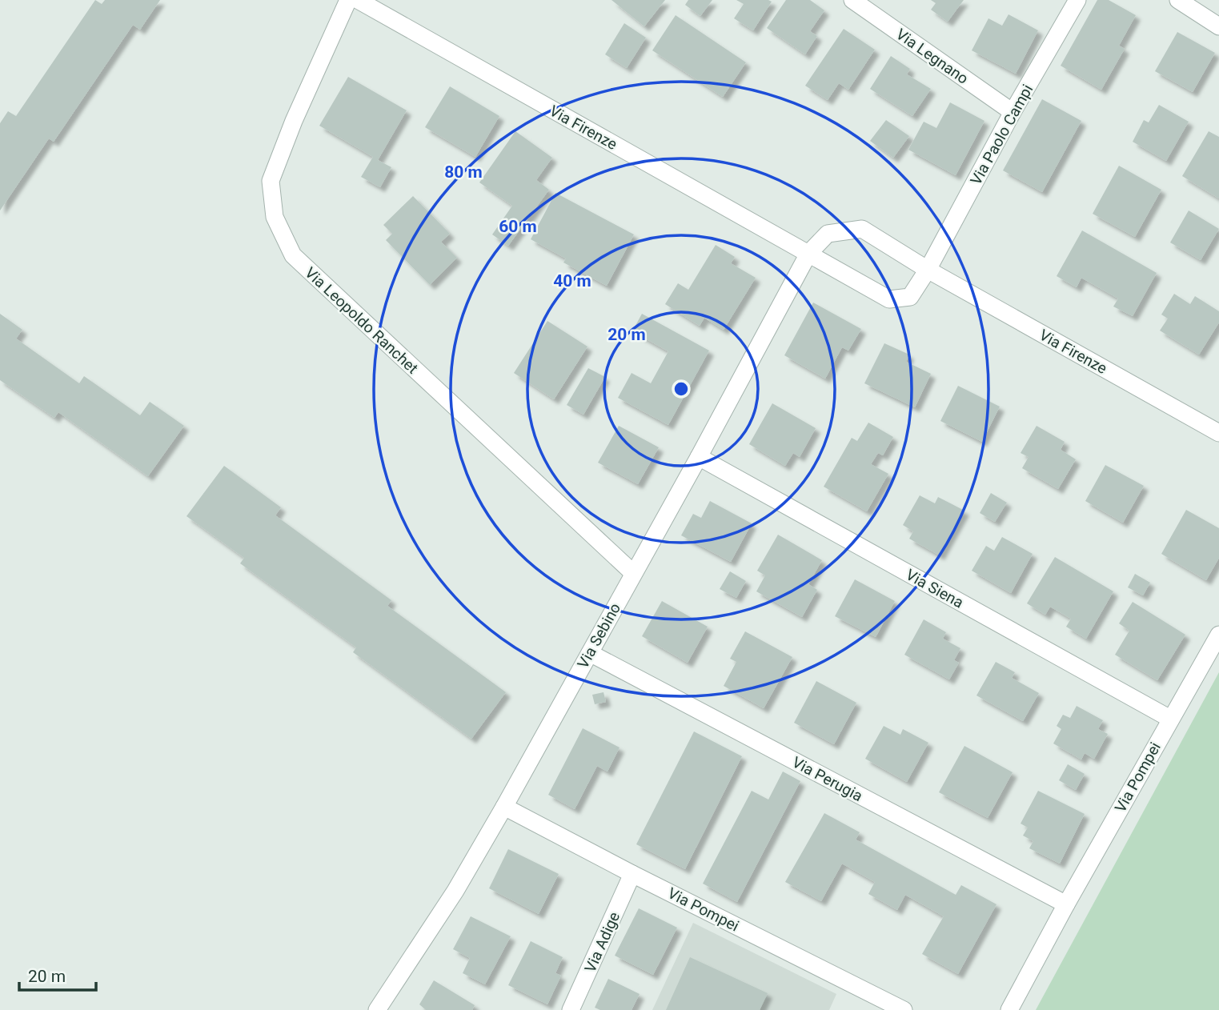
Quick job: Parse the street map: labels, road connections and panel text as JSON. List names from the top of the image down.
{
  "streets": {
    "street": [
      "Via Legnano",
      "Via Firenze",
      "Via Paolo Campi",
      "Via Leopoldo Ranchet",
      "Via Siena",
      "Via Sebino",
      "Via Pompei",
      "Via Perugia",
      "Via Adige"
    ]
  },
  "crossings": [
    ["Via Legnano", "Via Paolo Campi"],
    ["Via Firenze", "Via Paolo Campi"],
    ["Via Firenze", "Via Sebino"],
    ["Via Leopoldo Ranchet", "Via Sebino"],
    ["Via Siena", "Via Sebino"],
    ["Via Siena", "Via Pompei"],
    ["Via Sebino", "Via Pompei"],
    ["Via Sebino", "Via Perugia"],
    ["Via Pompei", "Via Perugia"],
    ["Via Pompei", "Via Adige"]
  ],
  "scale_bar": "20 m",
  "rings": [
    "80 m",
    "60 m",
    "40 m",
    "20 m"
  ]
}
